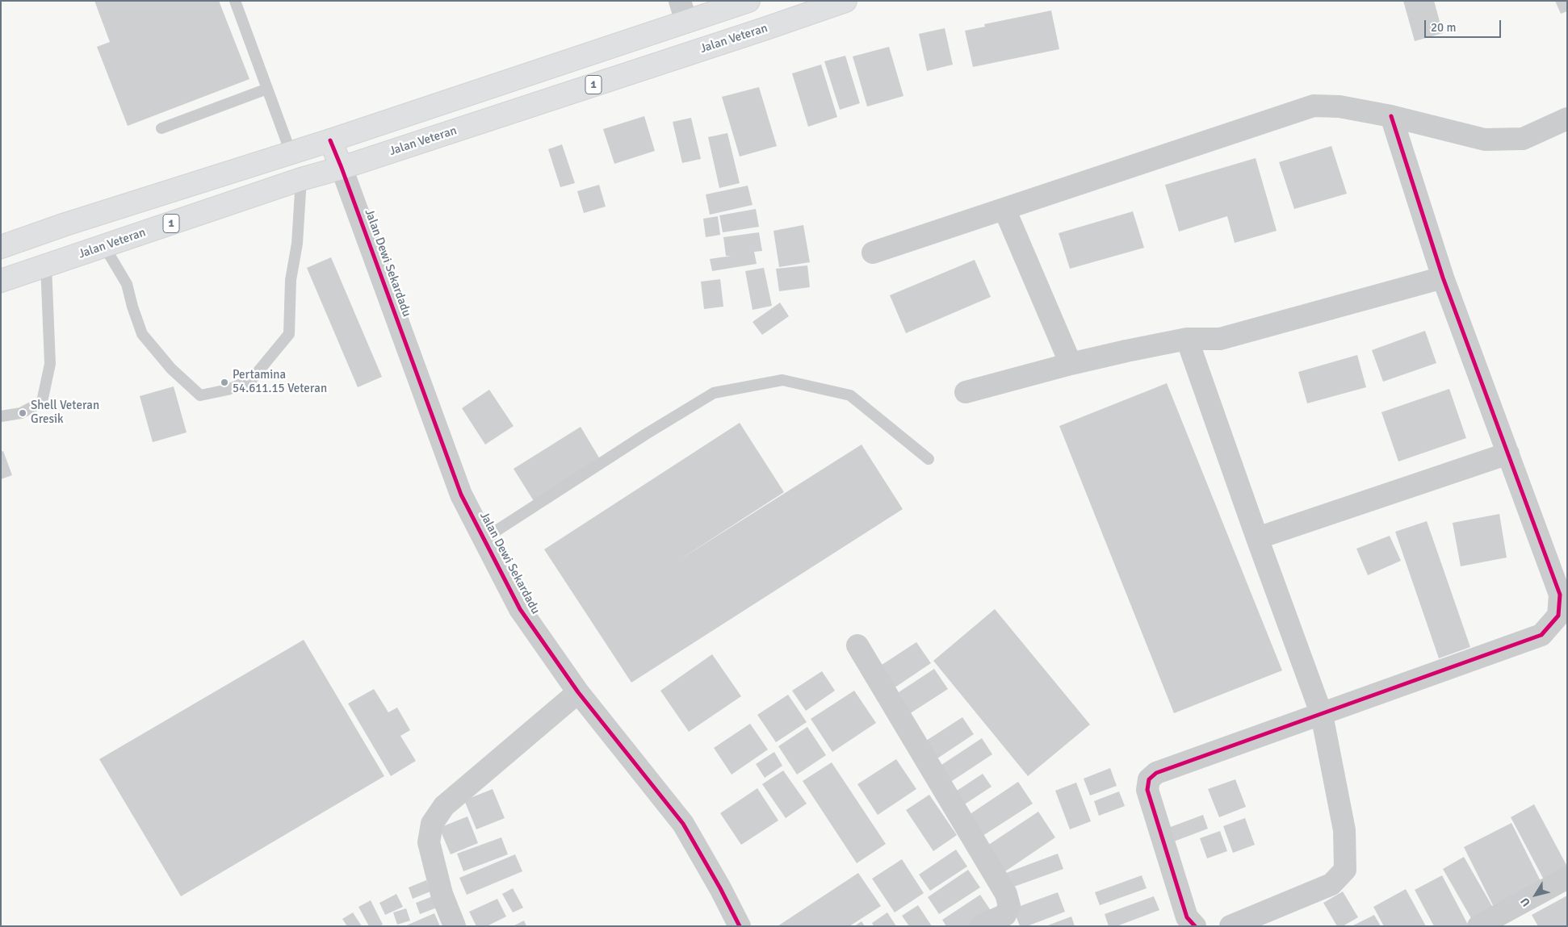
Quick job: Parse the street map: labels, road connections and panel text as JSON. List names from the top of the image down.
{
  "streets": {
    "main road": ["Jalan Veteran", "1"],
    "street": ["Jalan Dewi Sekardadu"]
  },
  "crossings": [
    ["Jalan Veteran", "Jalan Dewi Sekardadu"]
  ],
  "places": ["Pertamina 54.611.15 Veteran", "Shell Veteran Gresik"],
  "scale_bar": "20 m",
  "north": "bottom left"
}
